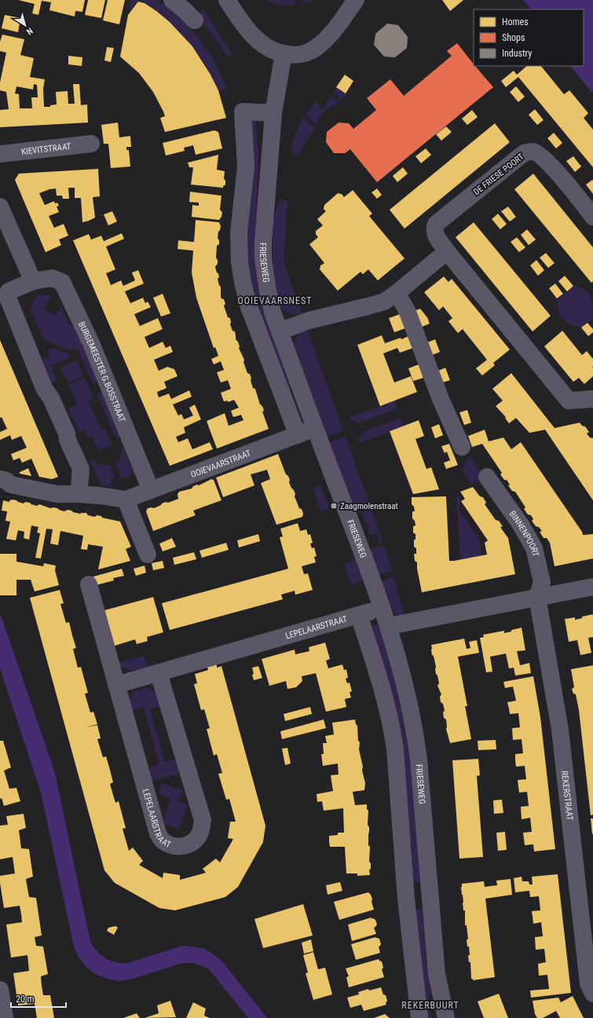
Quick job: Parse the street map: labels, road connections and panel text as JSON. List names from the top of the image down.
{
  "streets": {
    "street": [
      "KIEVITSTRAAT",
      "DE FRIESE POORT",
      "FRIESEWEG",
      "BURGEMEESTER G.BOSSTRAAT",
      "OOIEVAARSTRAAT",
      "BINNENPOORT",
      "LEPELAARSTRAAT",
      "REKERSTRAAT"
    ]
  },
  "crossings": [
    ["FRIESEWEG", "OOIEVAARSTRAAT"],
    ["FRIESEWEG", "LEPELAARSTRAAT"],
    ["BURGEMEESTER G.BOSSTRAAT", "OOIEVAARSTRAAT"],
    ["BINNENPOORT", "REKERSTRAAT"]
  ],
  "districts": ["OOIEVAARSNEST", "REKERBUURT"],
  "places": {
    "transit": ["Zaagmolenstraat"]
  },
  "legend": ["Homes", "Shops", "Industry"],
  "scale_bar": "20 m",
  "north": "bottom right"
}
